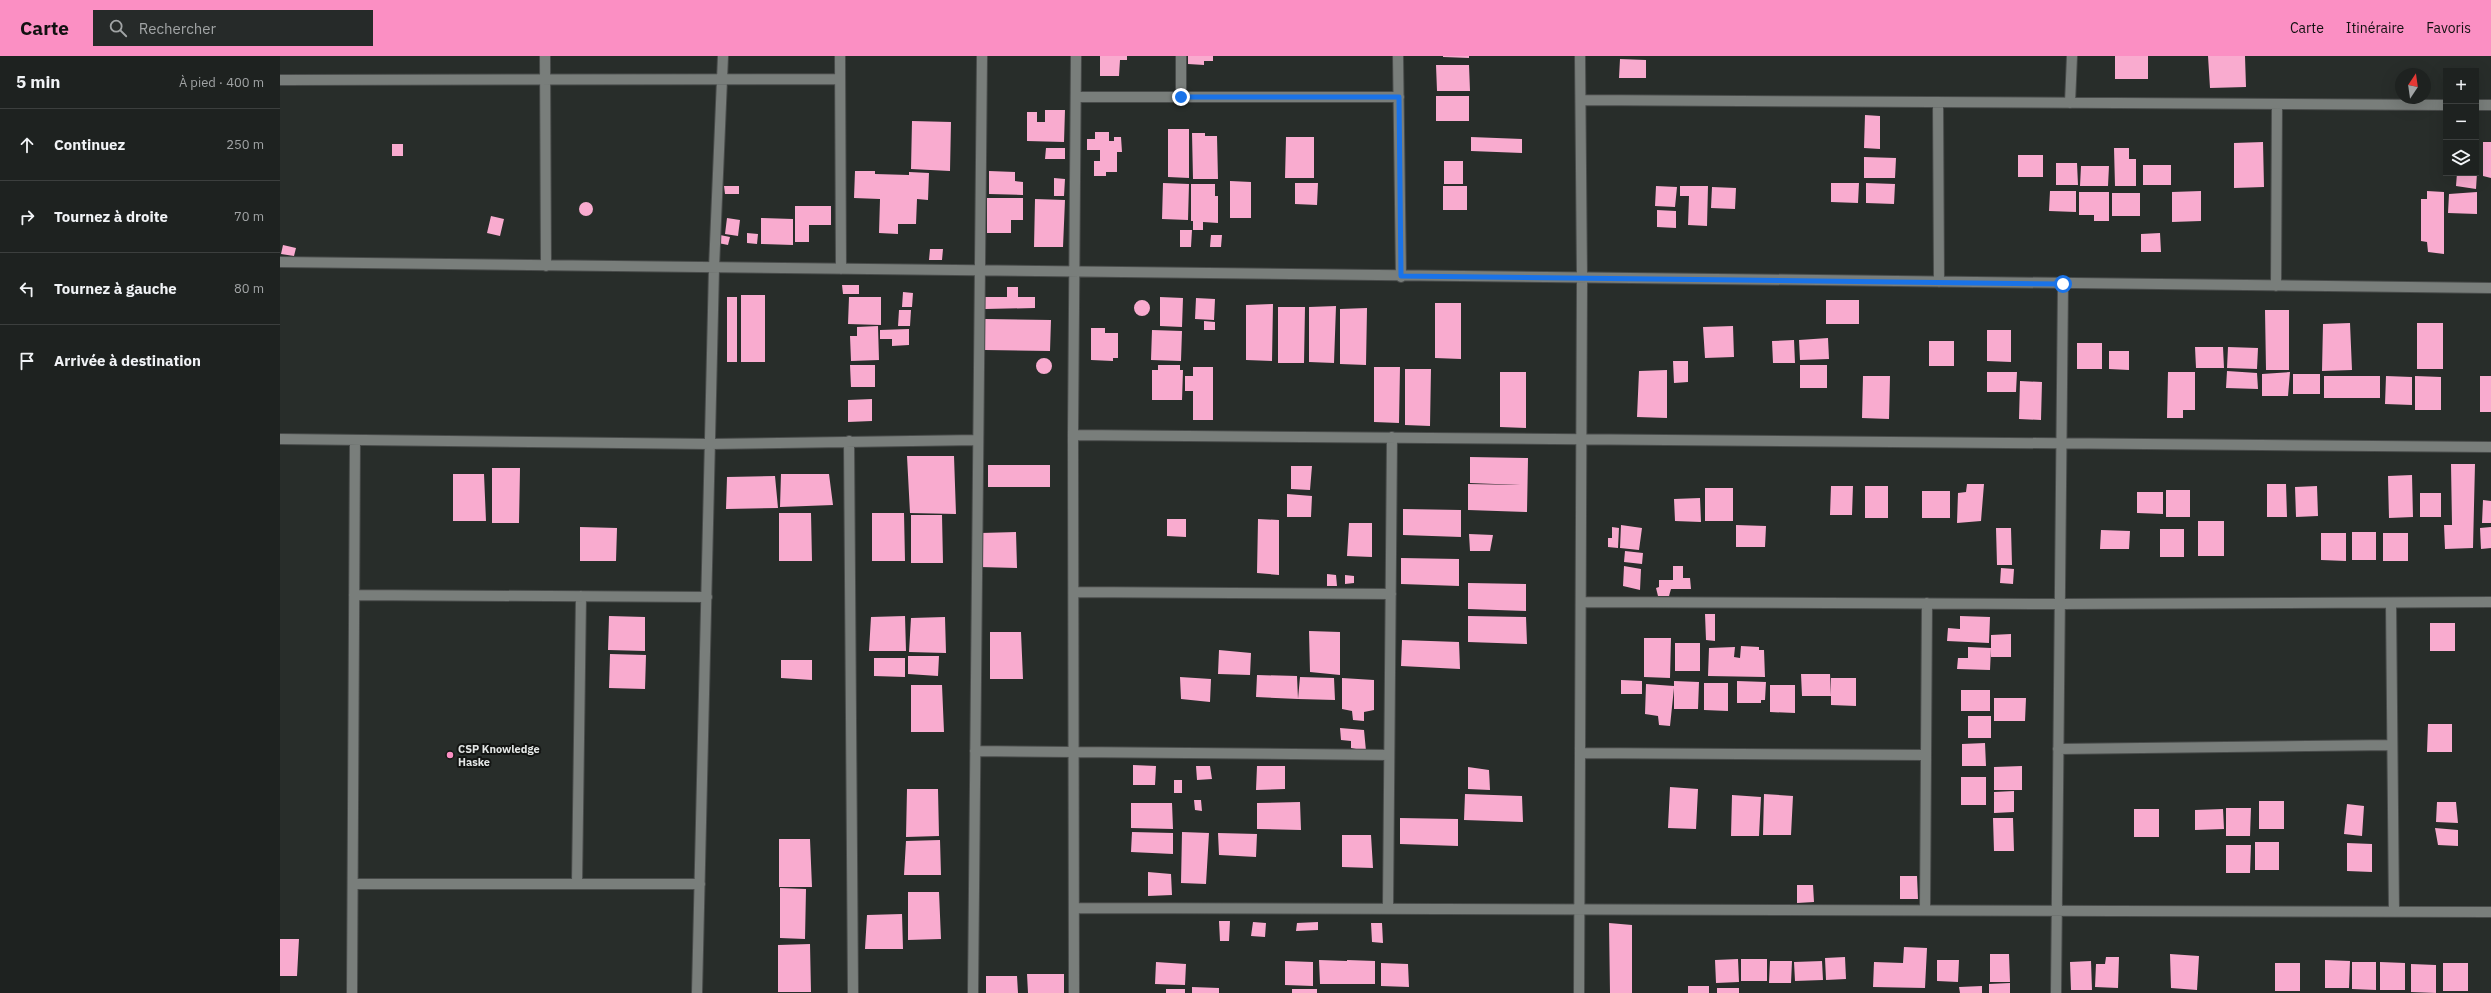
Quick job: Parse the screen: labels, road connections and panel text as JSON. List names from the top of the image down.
{
  "places": ["CSP Knowledge Haske"],
  "north": "top",
  "page": {
    "header": "Carte",
    "search": "Rechercher",
    "nav": ["Carte", "Itinéraire", "Favoris"],
    "heading": ["5 min", "À pied · 400 m"],
    "map_buttons": ["+", "−"],
    "list": [
      ["Continuez", "250 m"],
      ["Tournez à droite", "70 m"],
      ["Tournez à gauche", "80 m"],
      "Arrivée à destination"
    ]
  }
}
